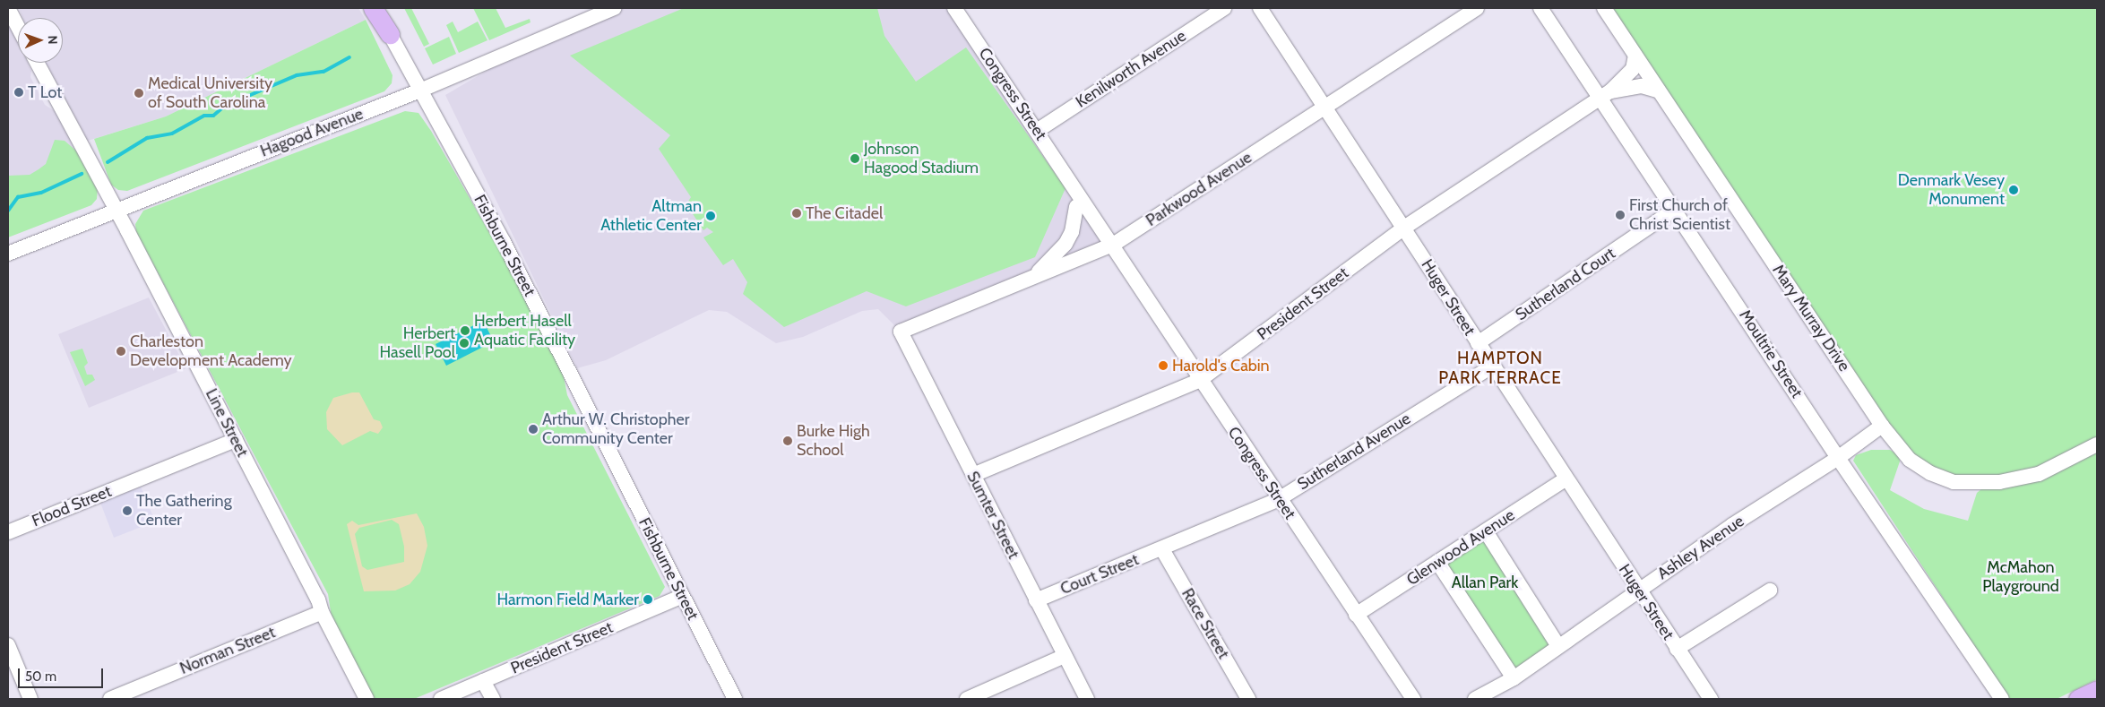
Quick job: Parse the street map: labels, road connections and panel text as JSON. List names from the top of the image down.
{
  "streets": {
    "main road": ["Fishburne Street"],
    "street": [
      "Kenilworth Avenue",
      "Congress Street",
      "Hagood Avenue",
      "Parkwood Avenue",
      "Sutherland Court",
      "Huger Street",
      "President Street",
      "Mary Murray Drive",
      "Moultrie Street",
      "Line Street",
      "Sutherland Avenue",
      "Flood Street",
      "Sumter Street",
      "Glenwood Avenue",
      "Ashley Avenue",
      "Court Street",
      "Race Street",
      "Norman Street"
    ]
  },
  "crossings": [
    ["Kenilworth Avenue", "Congress Street"],
    ["Congress Street", "Parkwood Avenue"],
    ["Congress Street", "President Street"],
    ["Congress Street", "Sutherland Avenue"],
    ["Congress Street", "Glenwood Avenue"],
    ["Hagood Avenue", "Fishburne Street"],
    ["Hagood Avenue", "Line Street"],
    ["Parkwood Avenue", "Huger Street"],
    ["Parkwood Avenue", "Sumter Street"],
    ["Fishburne Street", "President Street"],
    ["Sutherland Court", "Huger Street"],
    ["Sutherland Court", "Moultrie Street"],
    ["Huger Street", "President Street"],
    ["Huger Street", "Sutherland Avenue"],
    ["Huger Street", "Glenwood Avenue"],
    ["Huger Street", "Ashley Avenue"],
    ["President Street", "Mary Murray Drive"],
    ["President Street", "Moultrie Street"],
    ["President Street", "Sumter Street"],
    ["Mary Murray Drive", "Ashley Avenue"],
    ["Moultrie Street", "Ashley Avenue"],
    ["Line Street", "Flood Street"],
    ["Line Street", "Norman Street"],
    ["Sutherland Avenue", "Court Street"],
    ["Sutherland Avenue", "Race Street"],
    ["Sumter Street", "Court Street"],
    ["Court Street", "Race Street"]
  ],
  "districts": ["HAMPTON PARK TERRACE"],
  "parks": ["McMahon Playground", "Allan Park"],
  "places": [
    "T Lot",
    "Medical University of South Carolina",
    "Johnson Hagood Stadium",
    "Denmark Vesey Monument",
    "The Citadel",
    "First Church of Christ Scientist",
    "Altman Athletic Center",
    "Herbert Hasell Aquatic Facility",
    "Herbert Hasell Pool",
    "Charleston Development Academy",
    "Harold's Cabin",
    "Arthur W. Christopher Community Center",
    "Burke High School",
    "The Gathering Center",
    "Harmon Field Marker"
  ],
  "scale_bar": "50 m",
  "north": "right"
}
